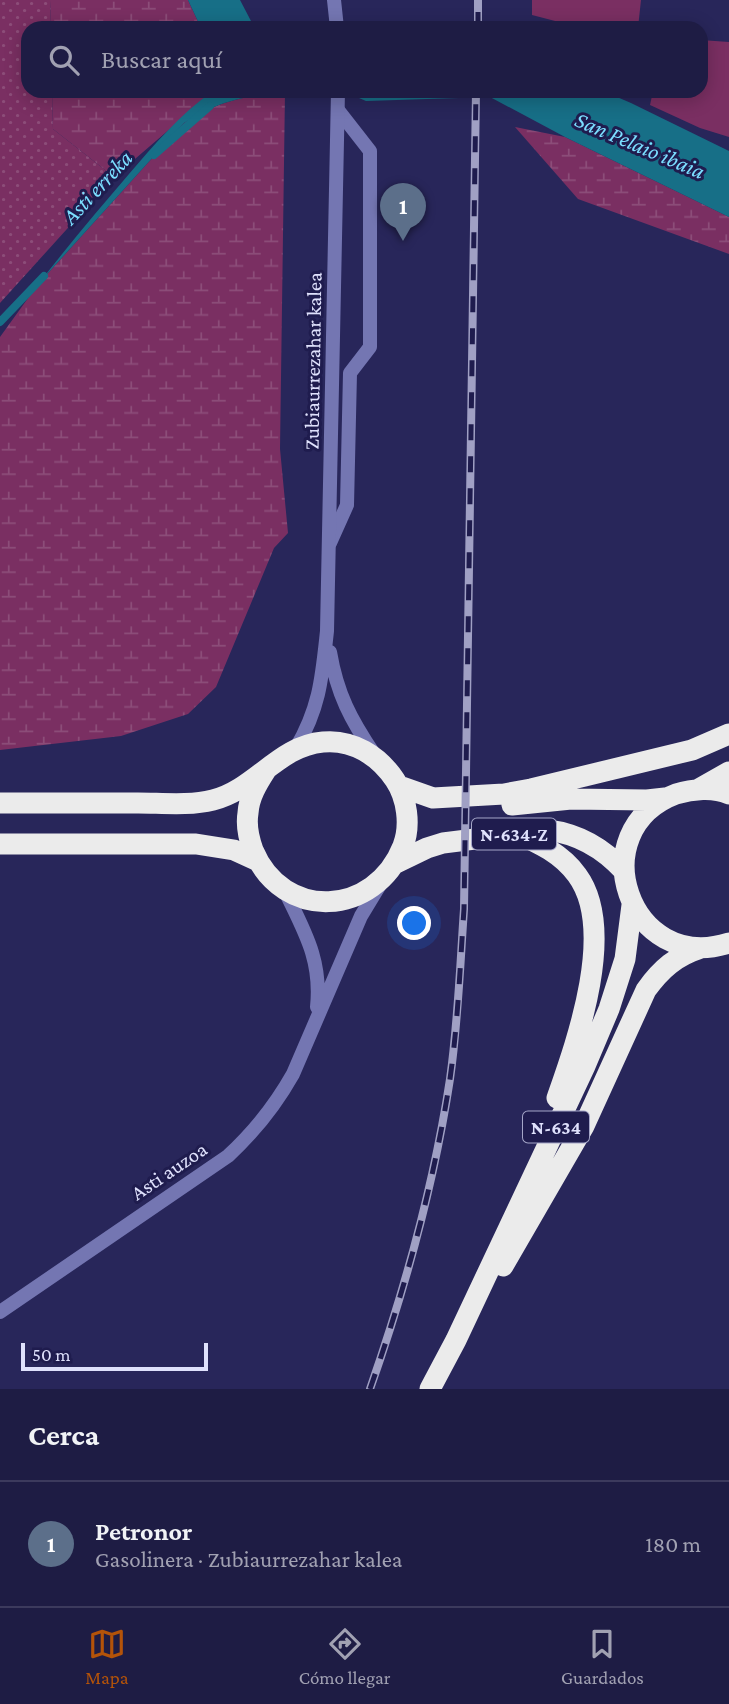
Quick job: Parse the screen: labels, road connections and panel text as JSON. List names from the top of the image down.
{
  "streets": {
    "highway": ["N-634-Z", "N-634"],
    "street": ["Zubiaurrezahar kalea", "Asti auzoa"]
  },
  "crossings": [
    ["Zubiaurrezahar kalea", "N-634-Z"],
    ["Zubiaurrezahar kalea", "Asti auzoa"],
    ["N-634-Z", "N-634"],
    ["N-634-Z", "Asti auzoa"]
  ],
  "water": ["San Pelaio ibaia", "Asti erreka"],
  "scale_bar": "50 m",
  "page": {
    "search": "Buscar aquí",
    "pins": "1",
    "scale": "50 m",
    "heading": "Cerca",
    "list": [
      {
        "mark": "1",
        "name": "Petronor",
        "note": "Gasolinera · Zubiaurrezahar kalea",
        "value": "180 m"
      }
    ],
    "nav": ["Mapa", "Cómo llegar", "Guardados"]
  }
}
